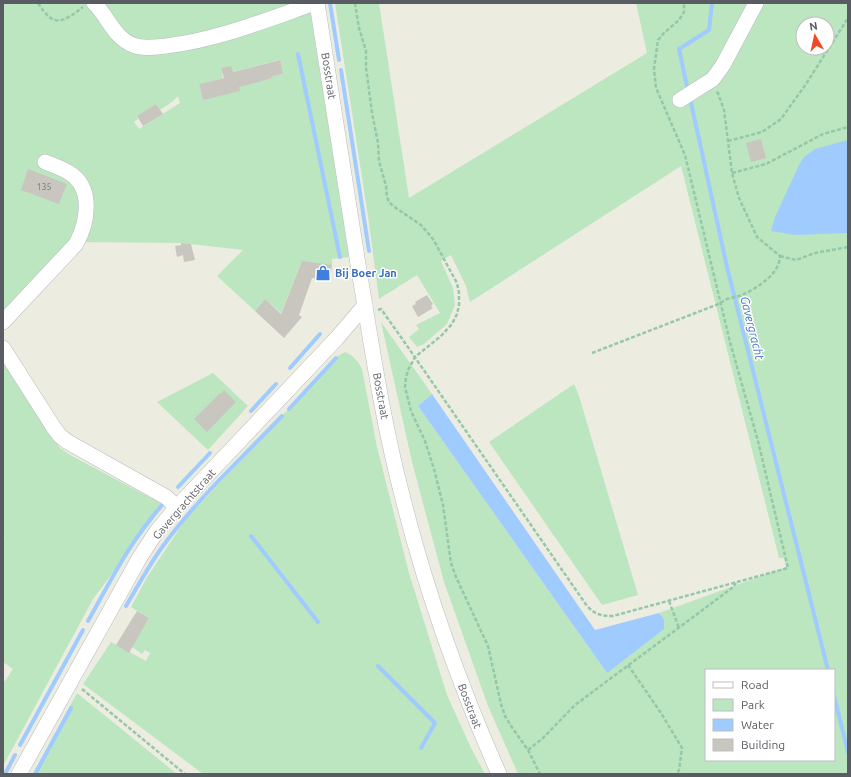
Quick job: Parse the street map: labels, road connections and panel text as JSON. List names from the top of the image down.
{
  "streets": {
    "street": ["Bosstraat", "Gavergrachtstraat"]
  },
  "crossings": [
    ["Bosstraat", "Gavergrachtstraat"]
  ],
  "water": ["Gavergracht"],
  "places": {
    "shop": ["Bij Boer Jan"]
  },
  "house_numbers": ["135"],
  "legend": [
    "Road",
    "Park",
    "Water",
    "Building"
  ],
  "north": "top"
}
